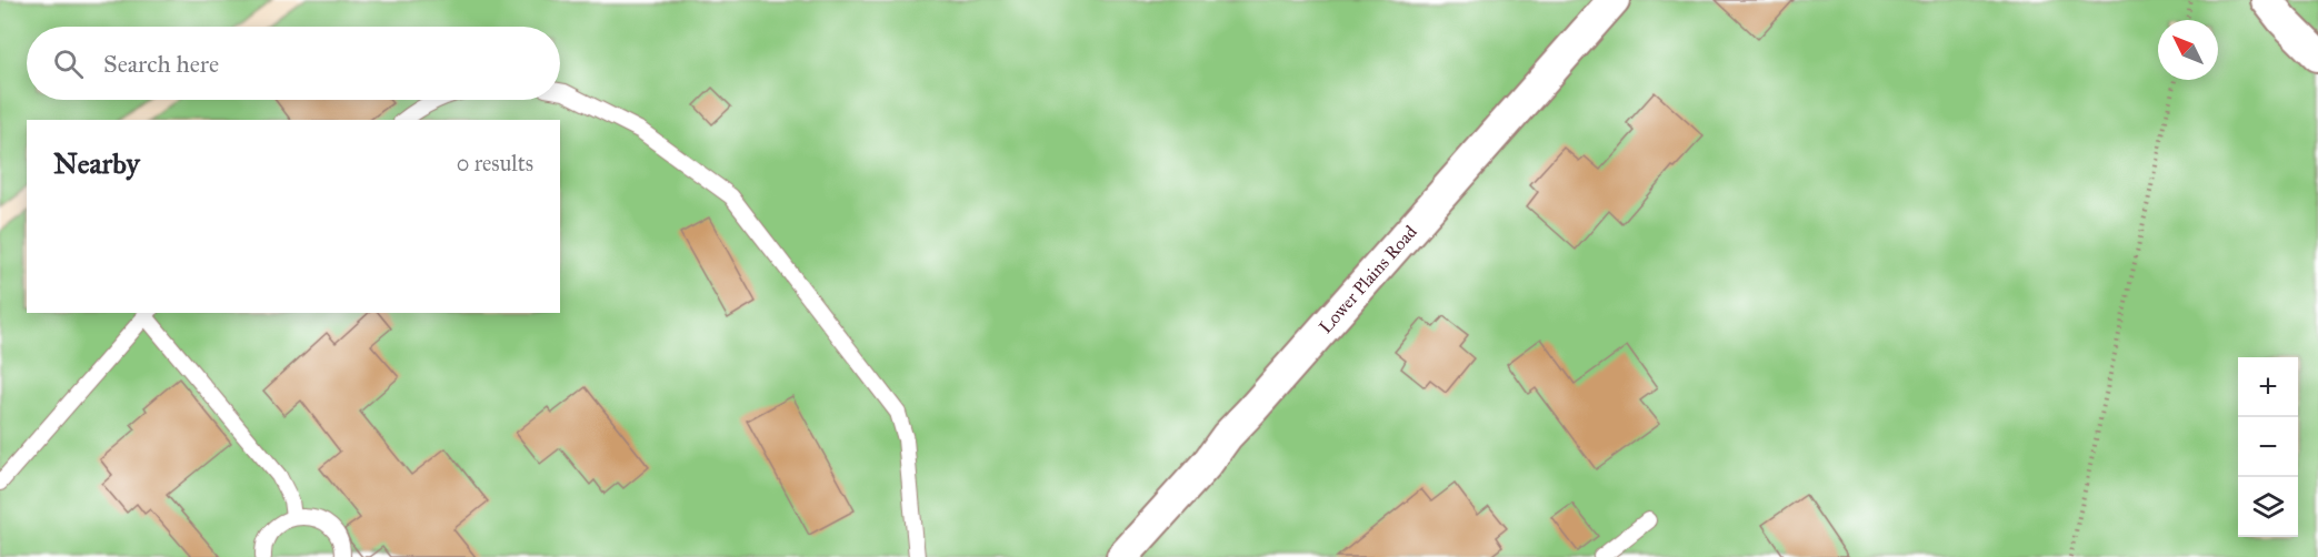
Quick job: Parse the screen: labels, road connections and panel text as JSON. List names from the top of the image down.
{
  "streets": {
    "street": ["Lower Plains Road"]
  },
  "north": "top left",
  "page": {
    "search": "Search here",
    "heading": ["Nearby", "0 results"],
    "map_buttons": ["+", "−"]
  }
}
